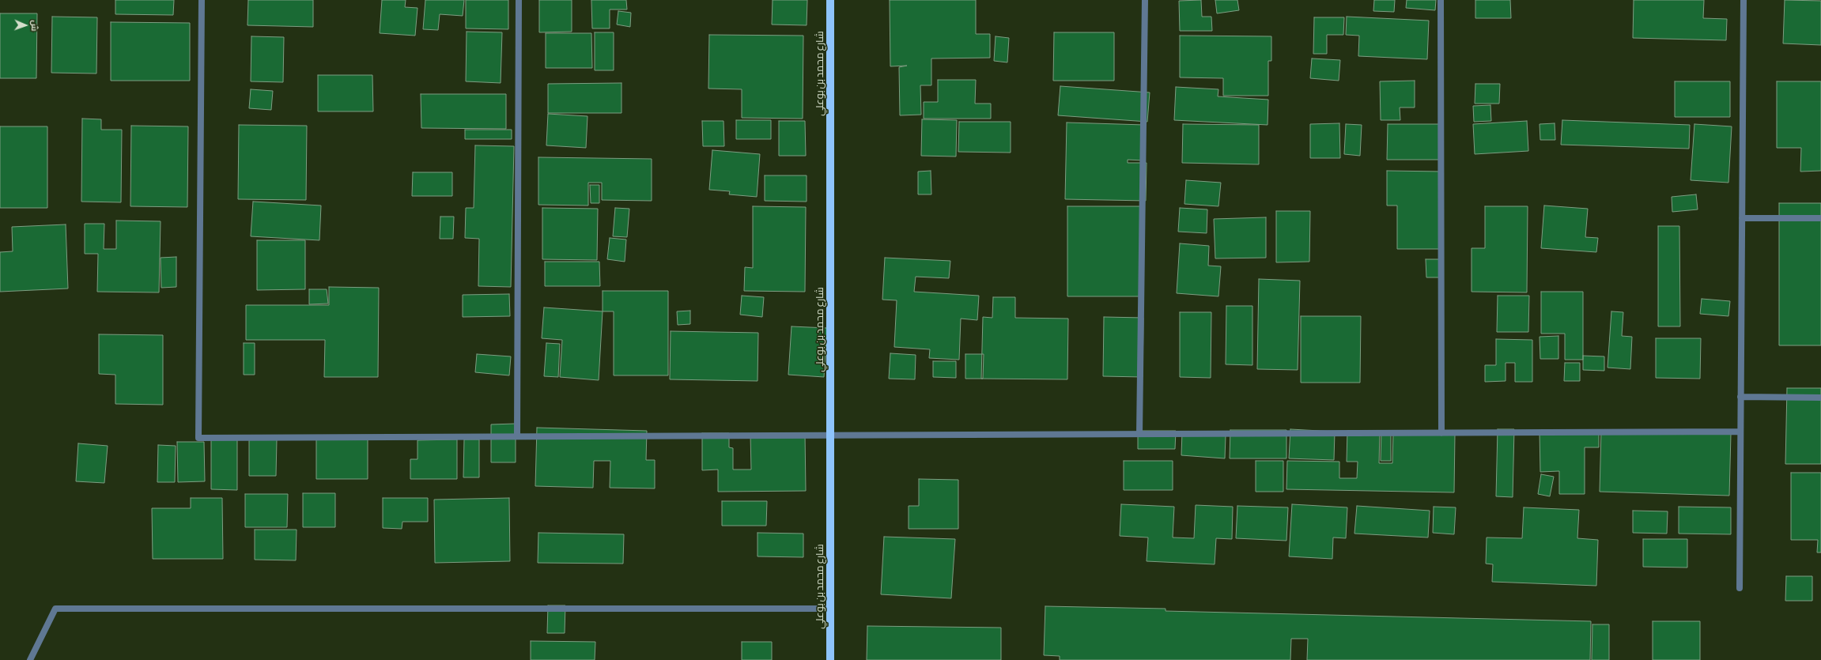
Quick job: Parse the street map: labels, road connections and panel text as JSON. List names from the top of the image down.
{
  "streets": {
    "main road": ["شارع محمد بن بوعلي"]
  },
  "north": "right"
}
